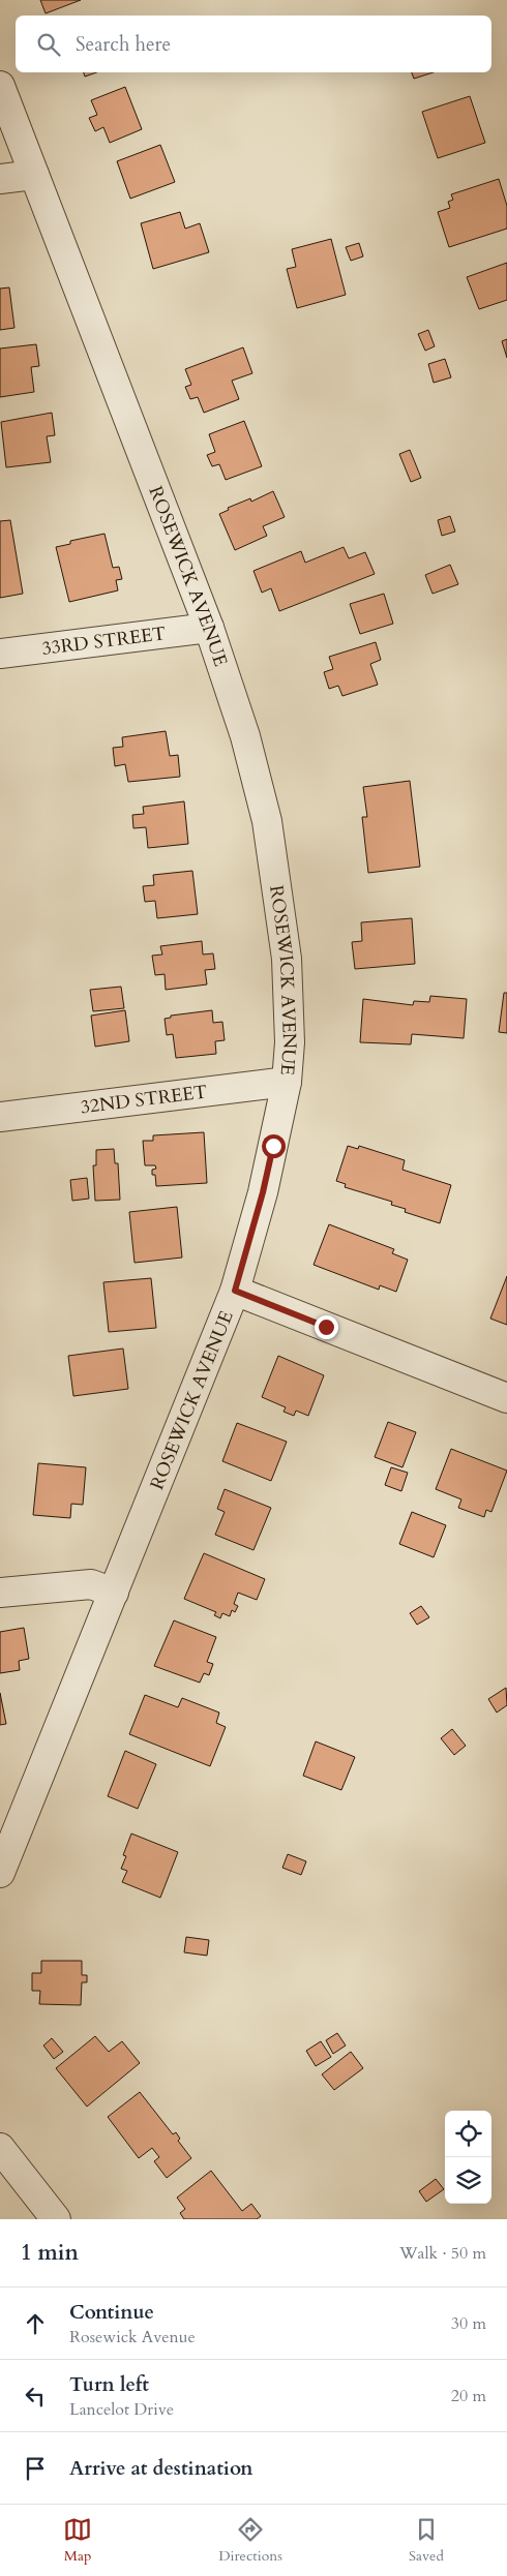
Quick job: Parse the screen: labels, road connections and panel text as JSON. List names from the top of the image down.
{
  "streets": {
    "street": ["ROSEWICK AVENUE", "33RD STREET", "32ND STREET"]
  },
  "crossings": [
    ["ROSEWICK AVENUE", "33RD STREET"],
    ["ROSEWICK AVENUE", "32ND STREET"]
  ],
  "page": {
    "search": "Search here",
    "heading": ["1 min", "Walk · 50 m"],
    "list": [
      ["Continue", "Rosewick Avenue", "30 m"],
      ["Turn left", "Lancelot Drive", "20 m"],
      "Arrive at destination"
    ],
    "nav": ["Map", "Directions", "Saved"]
  }
}
